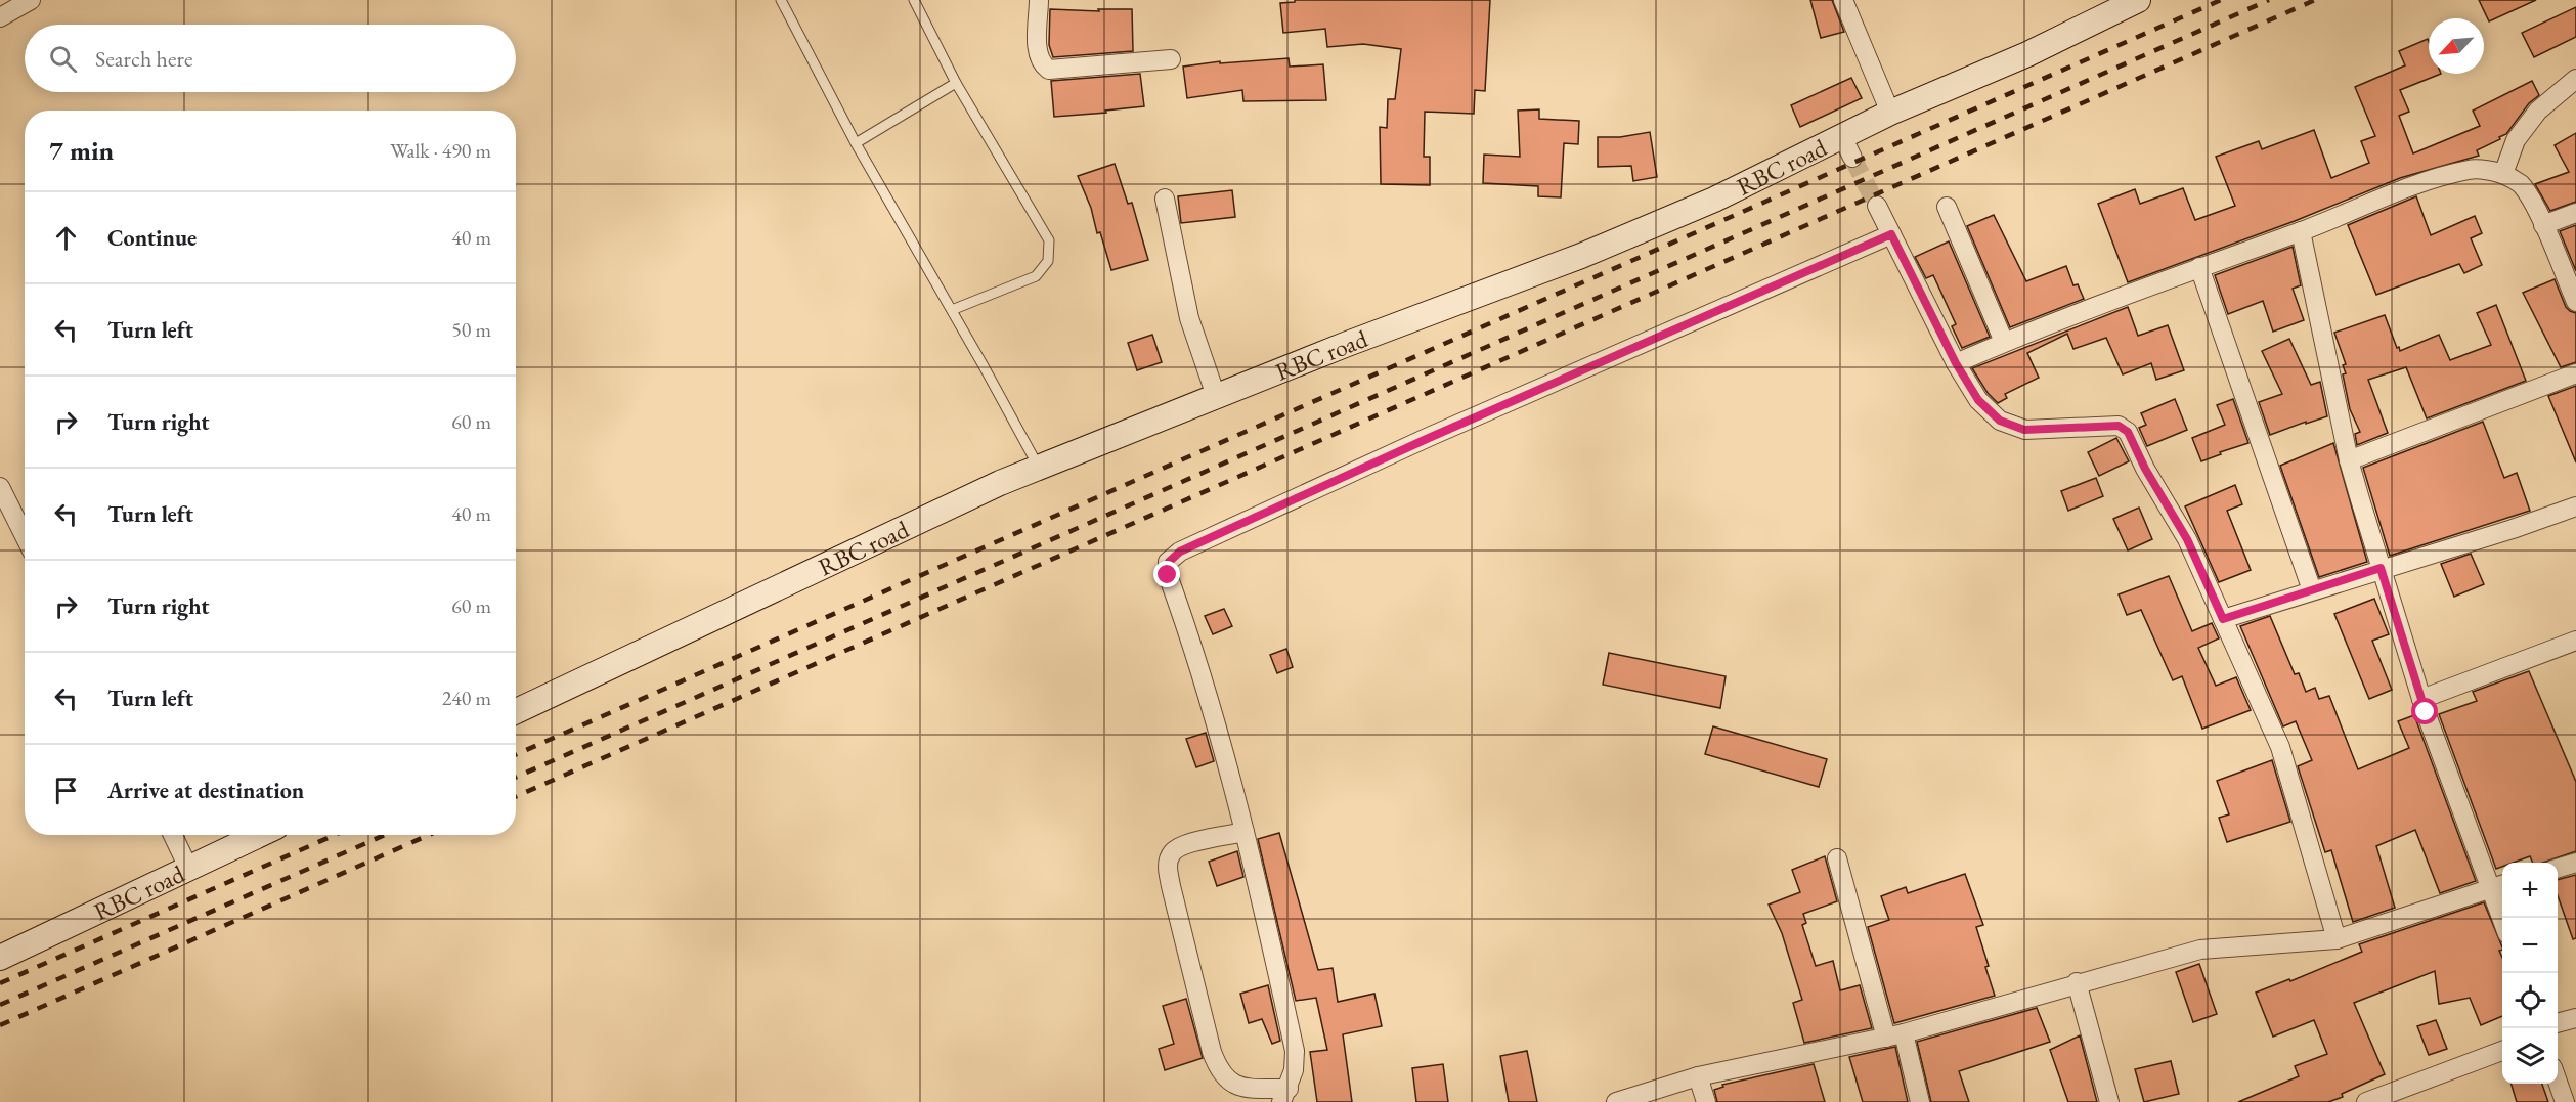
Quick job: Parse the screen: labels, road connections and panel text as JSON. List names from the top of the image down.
{
  "streets": {
    "street": ["RBC road"]
  },
  "north": "bottom left",
  "page": {
    "search": "Search here",
    "heading": ["7 min", "Walk · 490 m"],
    "list": [
      ["Continue", "40 m"],
      ["Turn left", "50 m"],
      ["Turn right", "60 m"],
      ["Turn left", "40 m"],
      ["Turn right", "60 m"],
      ["Turn left", "240 m"],
      "Arrive at destination"
    ],
    "map_buttons": ["+", "−"]
  }
}
